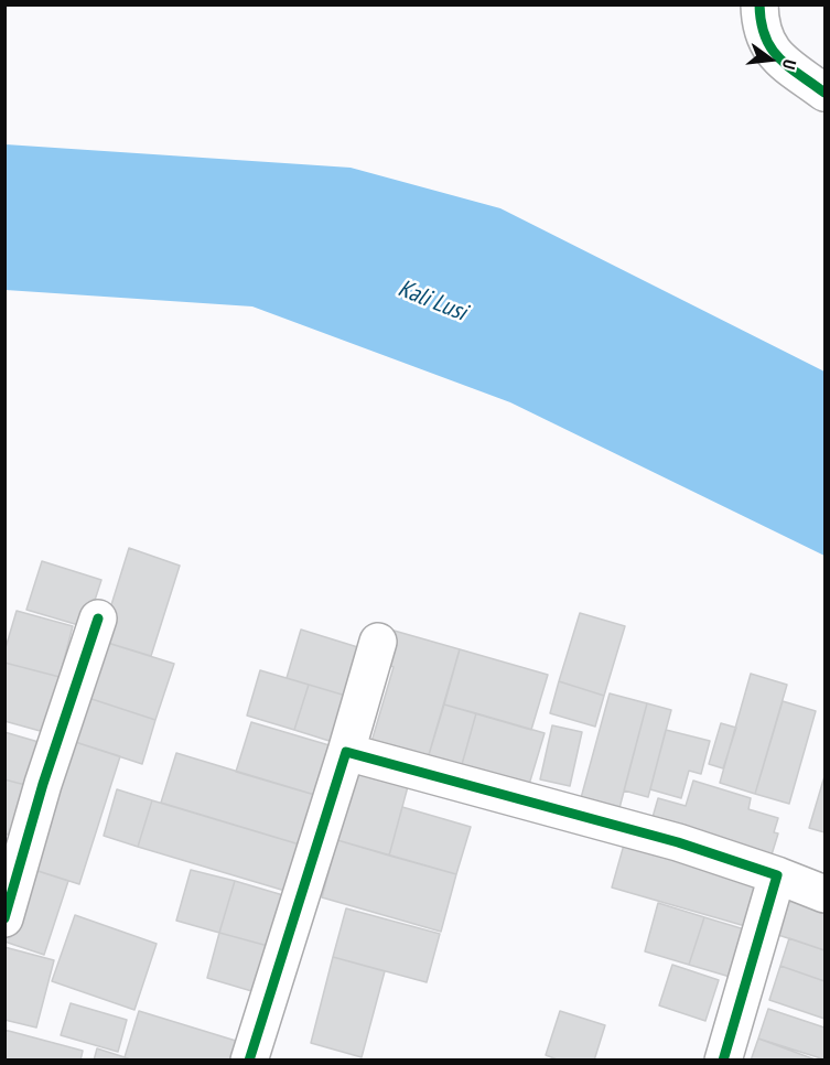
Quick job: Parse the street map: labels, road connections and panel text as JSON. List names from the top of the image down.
{
  "water": ["Kali Lusi"],
  "north": "right"
}
